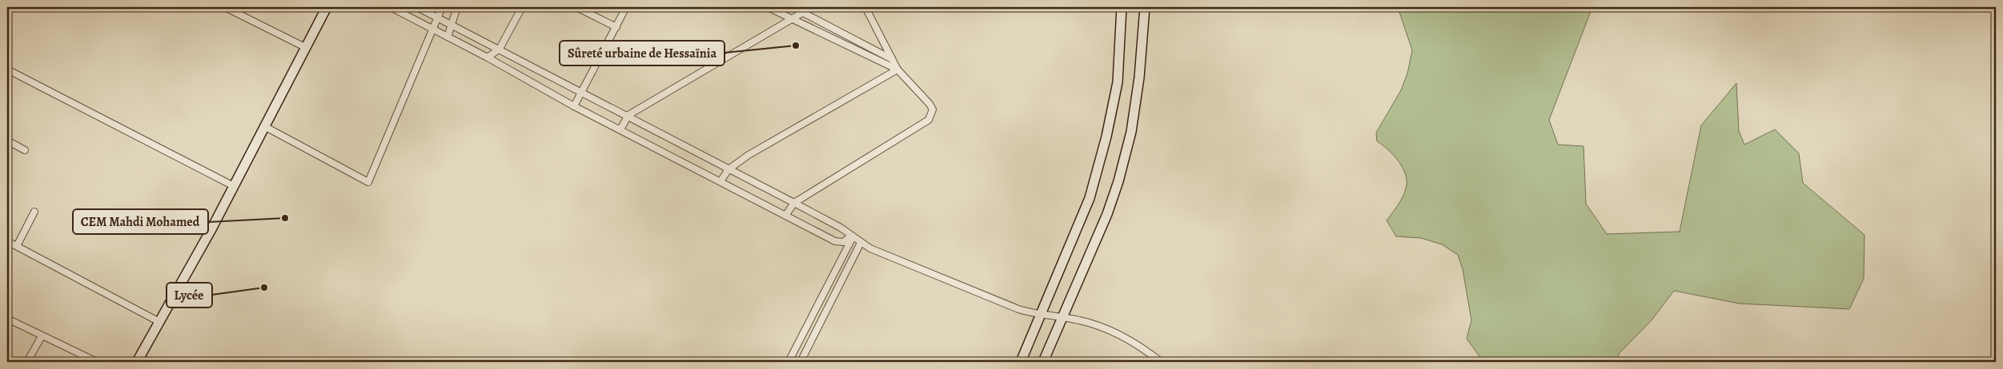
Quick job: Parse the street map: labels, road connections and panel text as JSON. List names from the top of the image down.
{
  "places": ["Sûreté urbaine de Hessaïnia", "CEM Mahdi Mohamed", "Lycée"]
}
